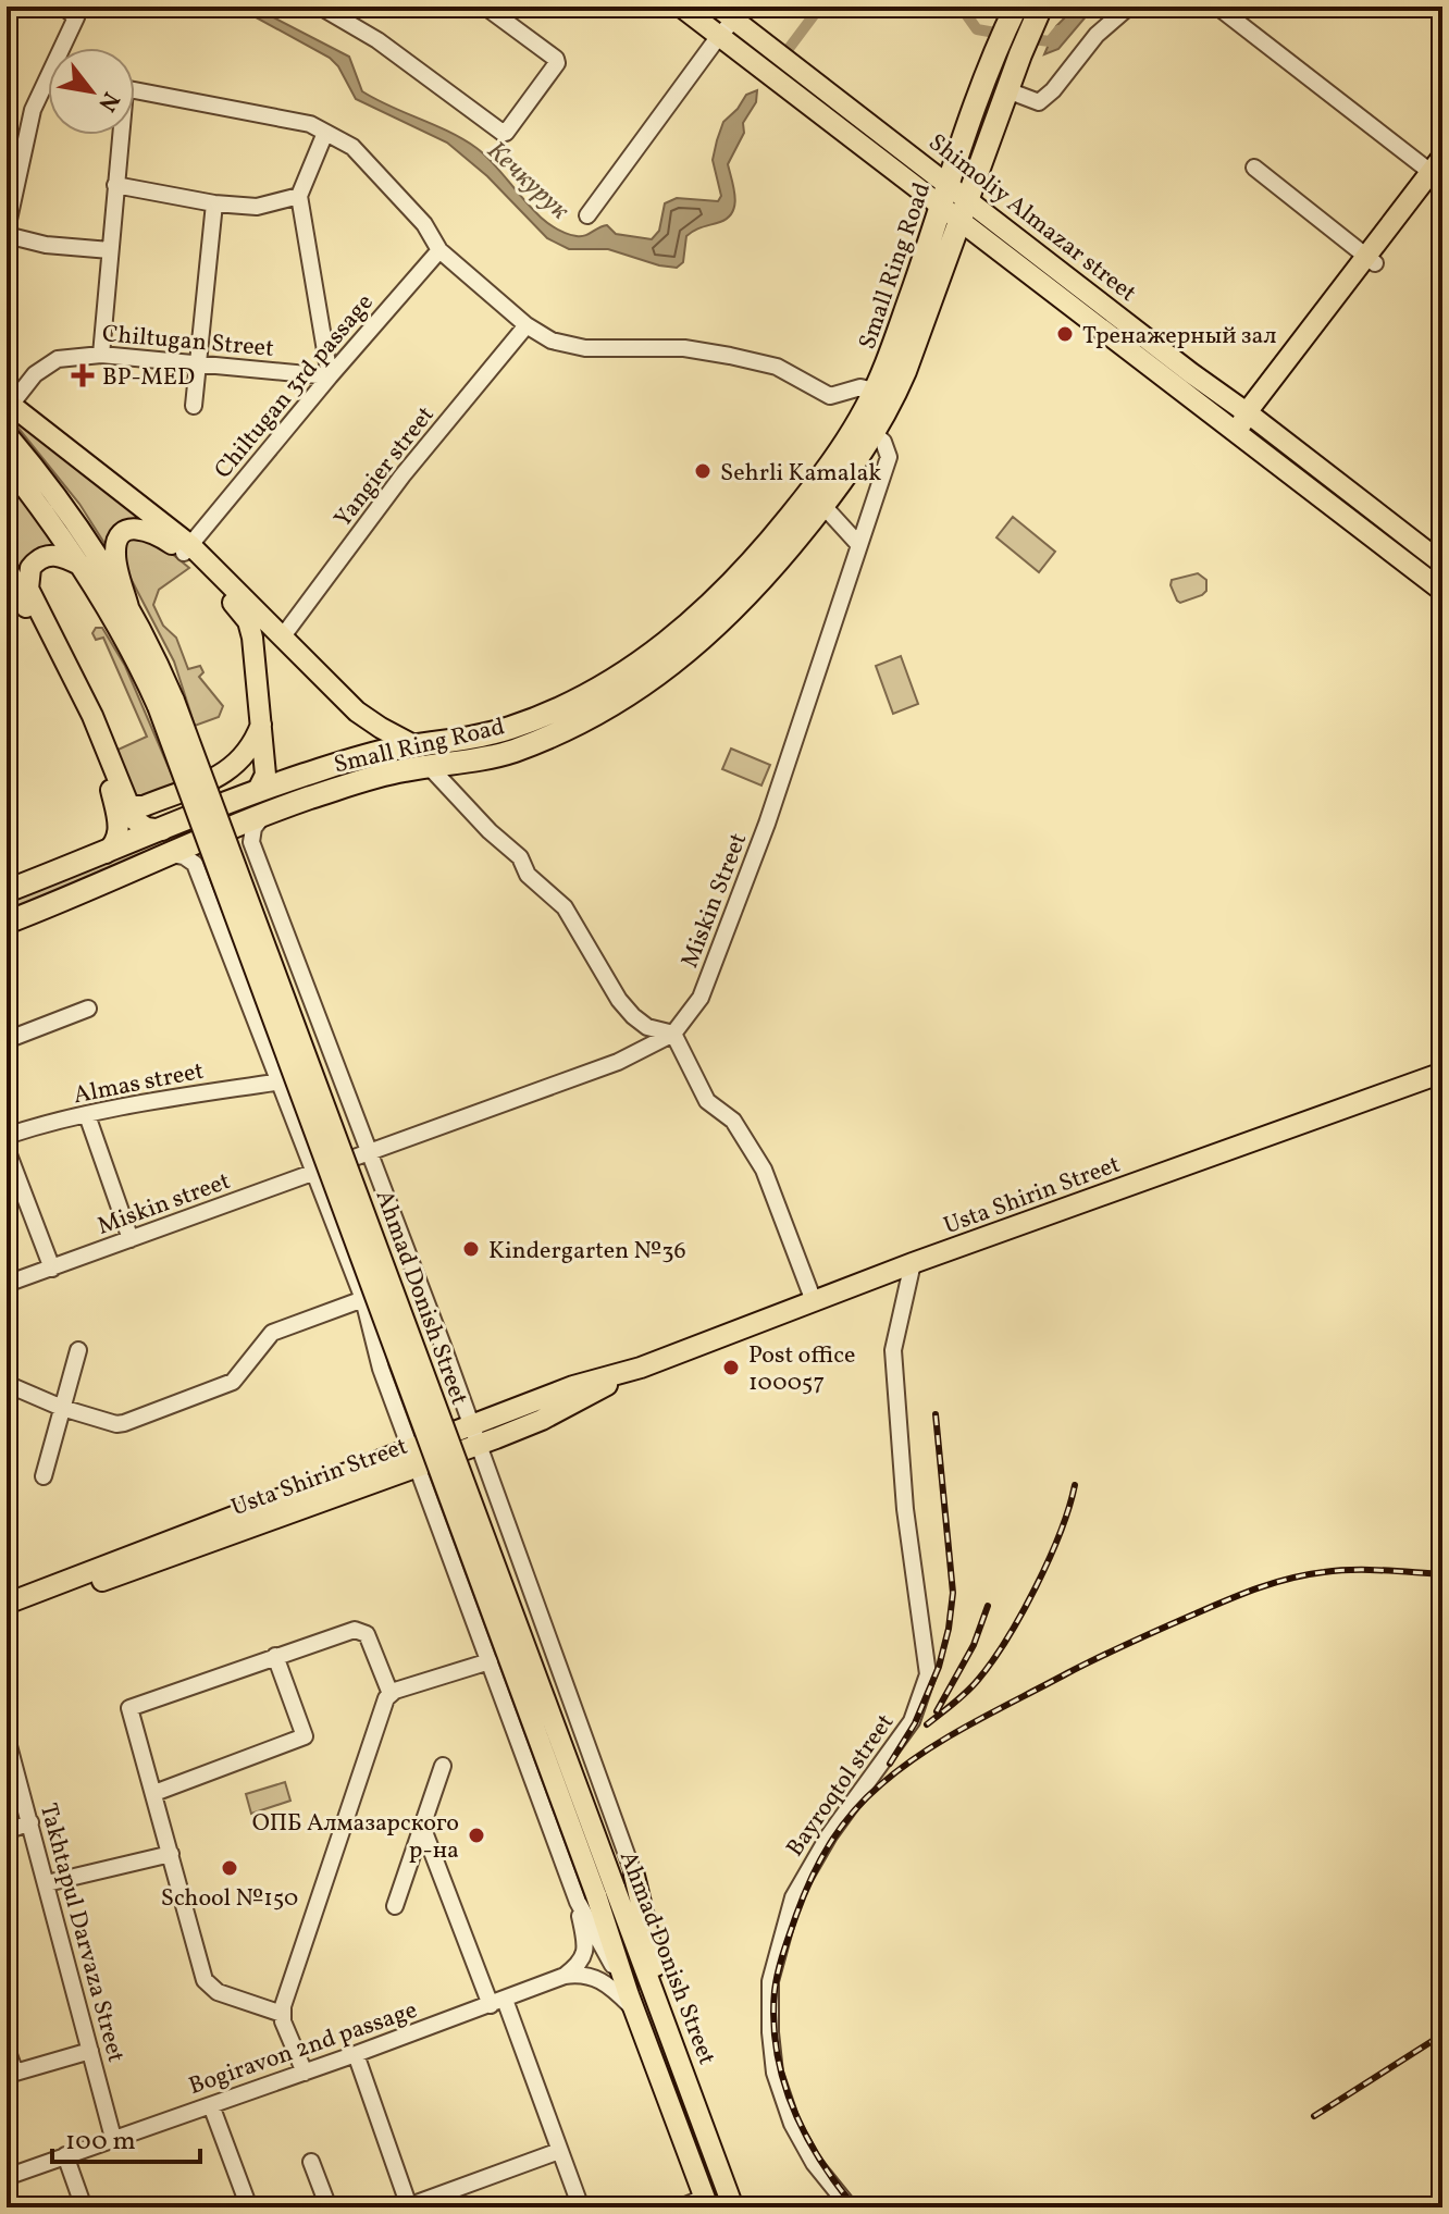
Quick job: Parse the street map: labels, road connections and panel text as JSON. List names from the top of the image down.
{
  "streets": {
    "highway": ["Small Ring Road"],
    "main road": ["Shimoliy Almazar street", "Usta Shirin Street", "Ahmad Donish Street"],
    "street": [
      "Chiltugan Street",
      "Chiltugan 3rd passage",
      "Yangier street",
      "Miskin Street",
      "Almas street",
      "Miskin street",
      "Bayroqtol street",
      "Takhtapul Darvaza Street",
      "Bogiravon 2nd passage"
    ]
  },
  "crossings": [
    ["Shimoliy Almazar street", "Small Ring Road"],
    ["Small Ring Road", "Miskin Street"],
    ["Small Ring Road", "Ahmad Donish Street"],
    ["Chiltugan Street", "Chiltugan 3rd passage"],
    ["Miskin Street", "Miskin street"],
    ["Miskin Street", "Ahmad Donish Street"],
    ["Almas street", "Ahmad Donish Street"],
    ["Usta Shirin Street", "Ahmad Donish Street"],
    ["Usta Shirin Street", "Bayroqtol street"],
    ["Miskin street", "Ahmad Donish Street"],
    ["Takhtapul Darvaza Street", "Bogiravon 2nd passage"]
  ],
  "water": ["Кечкурук"],
  "places": {
    "other": [
      "Тренажерный зал",
      "Sehrli Kamalak",
      "Kindergarten №36",
      "Post office 100057",
      "ОПБ Алмазарского р-на",
      "School №150"
    ],
    "health": ["BP-MED"]
  },
  "scale_bar": "100 m",
  "north": "bottom right"
}
